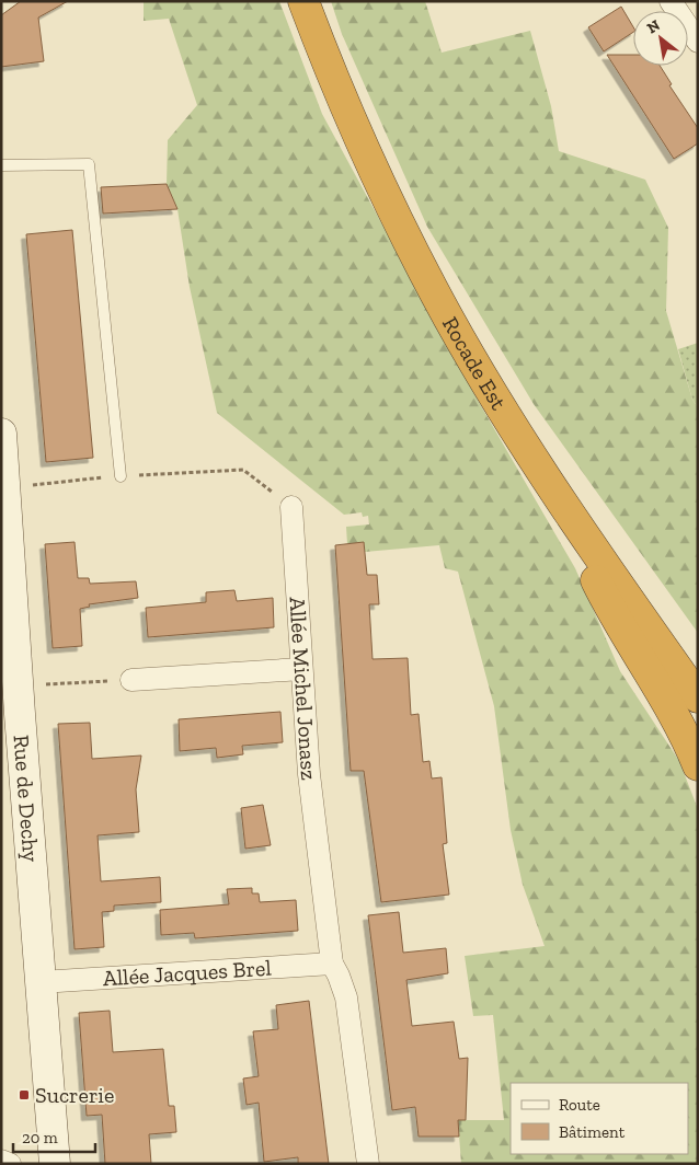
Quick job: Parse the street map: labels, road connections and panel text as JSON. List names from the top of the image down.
{
  "streets": {
    "highway": ["Rocade Est"],
    "street": ["Allée Michel Jonasz", "Rue de Dechy", "Allée Jacques Brel"]
  },
  "crossings": [
    ["Allée Michel Jonasz", "Allée Jacques Brel"],
    ["Rue de Dechy", "Allée Jacques Brel"]
  ],
  "places": {
    "transit": ["Sucrerie"]
  },
  "legend": ["Route", "Bâtiment"],
  "scale_bar": "20 m",
  "north": "top left"
}
